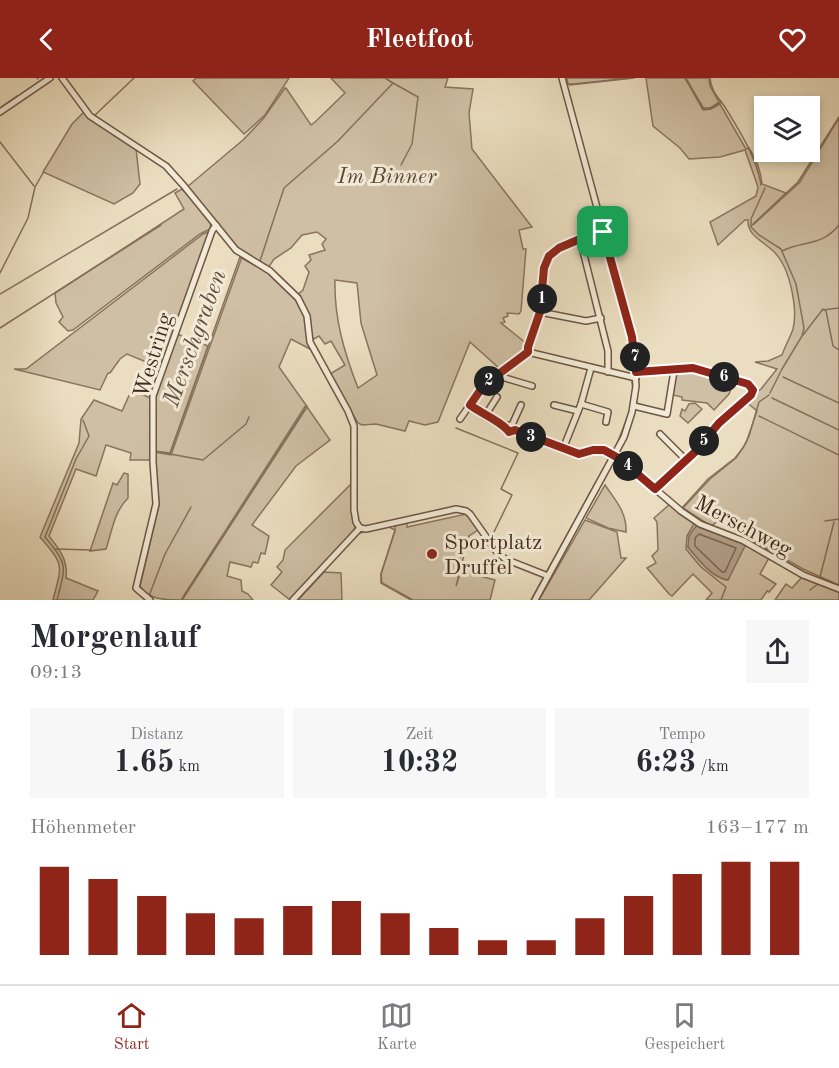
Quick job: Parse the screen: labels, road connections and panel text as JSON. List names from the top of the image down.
{
  "streets": {
    "street": ["Westring", "Merschweg"]
  },
  "water": ["Merschgraben"],
  "parks": ["Im Binner"],
  "places": ["Sportplatz Druffel"],
  "page": {
    "header": "Fleetfoot",
    "pins": [
      "1",
      "7",
      "6",
      "2",
      "3",
      "5",
      "4"
    ],
    "heading": ["Morgenlauf", "09:13"],
    "stats": [
      ["Distanz", "1.65 km"],
      ["Zeit", "10:32"],
      ["Tempo", "6:23 /km"]
    ],
    "chart": ["Höhenmeter", "163–177 m"],
    "tabs": ["Start", "Karte", "Gespeichert"]
  }
}
